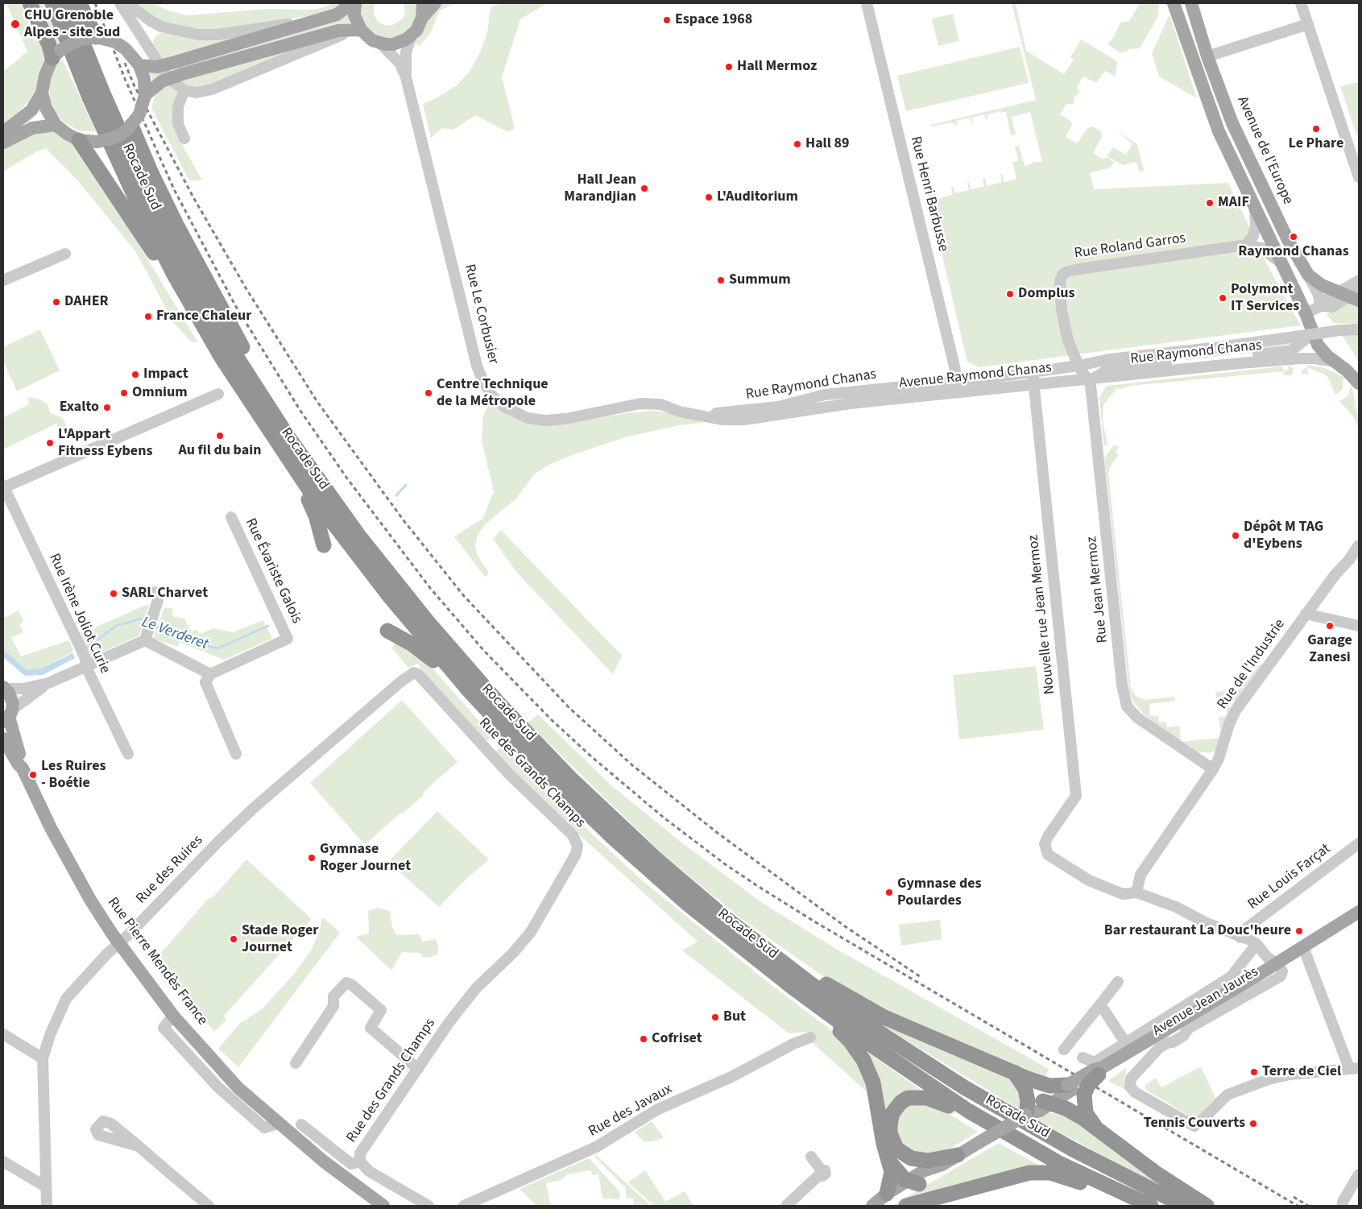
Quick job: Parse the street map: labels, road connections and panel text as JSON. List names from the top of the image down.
{
  "streets": {
    "highway": ["Rocade Sud"],
    "main road": ["Avenue de l'Europe", "Rue Pierre Mendès France", "Avenue Jean Jaurès"],
    "street": [
      "Rue Henri Barbusse",
      "Rue Roland Garros",
      "Rue Le Corbusier",
      "Rue Raymond Chanas",
      "Avenue Raymond Chanas",
      "Rue Évariste Galois",
      "Rue Jean Mermoz",
      "Rue Irène Joliot Curie",
      "Nouvelle rue Jean Mermoz",
      "Rue de l'Industrie",
      "Rue des Grands Champs",
      "Rue des Ruires",
      "Rue Louis Farçat",
      "Rue des Javaux"
    ]
  },
  "crossings": [
    ["Rue Henri Barbusse", "Rue Raymond Chanas"],
    ["Rue Henri Barbusse", "Avenue Raymond Chanas"],
    ["Rue Roland Garros", "Rue Raymond Chanas"],
    ["Rue Roland Garros", "Rue Jean Mermoz"],
    ["Rue Le Corbusier", "Rue Raymond Chanas"],
    ["Rue Raymond Chanas", "Avenue Raymond Chanas"],
    ["Rue Raymond Chanas", "Rue Jean Mermoz"],
    ["Rue Raymond Chanas", "Nouvelle rue Jean Mermoz"],
    ["Avenue Raymond Chanas", "Rue Jean Mermoz"],
    ["Avenue Raymond Chanas", "Nouvelle rue Jean Mermoz"],
    ["Rue Jean Mermoz", "Rue de l'Industrie"],
    ["Nouvelle rue Jean Mermoz", "Rue de l'Industrie"],
    ["Rue des Grands Champs", "Rue des Ruires"],
    ["Rue des Ruires", "Rue Pierre Mendès France"]
  ],
  "water": ["Le Verderet"],
  "places": [
    "Espace 1968",
    "CHU Grenoble Alpes - site Sud",
    "Hall Mermoz",
    "Le Phare",
    "Hall 89",
    "Hall Jean Marandjian",
    "L'Auditorium",
    "MAIF",
    "Raymond Chanas",
    "Summum",
    "Domplus",
    "Polymont IT Services",
    "DAHER",
    "France Chaleur",
    "Impact",
    "Omnium",
    "Centre Technique de la Métropole",
    "Exalto",
    "Au fil du bain",
    "L'Appart Fitness Eybens",
    "Dépôt M TAG d'Eybens",
    "SARL Charvet",
    "Garage Zanesi",
    "Les Ruires - Boétie",
    "Gymnase Roger Journet",
    "Gymnase des Poulardes",
    "Bar restaurant La Douc'heure",
    "Stade Roger Journet",
    "But",
    "Cofriset",
    "Terre de Ciel",
    "Tennis Couverts"
  ]
}
